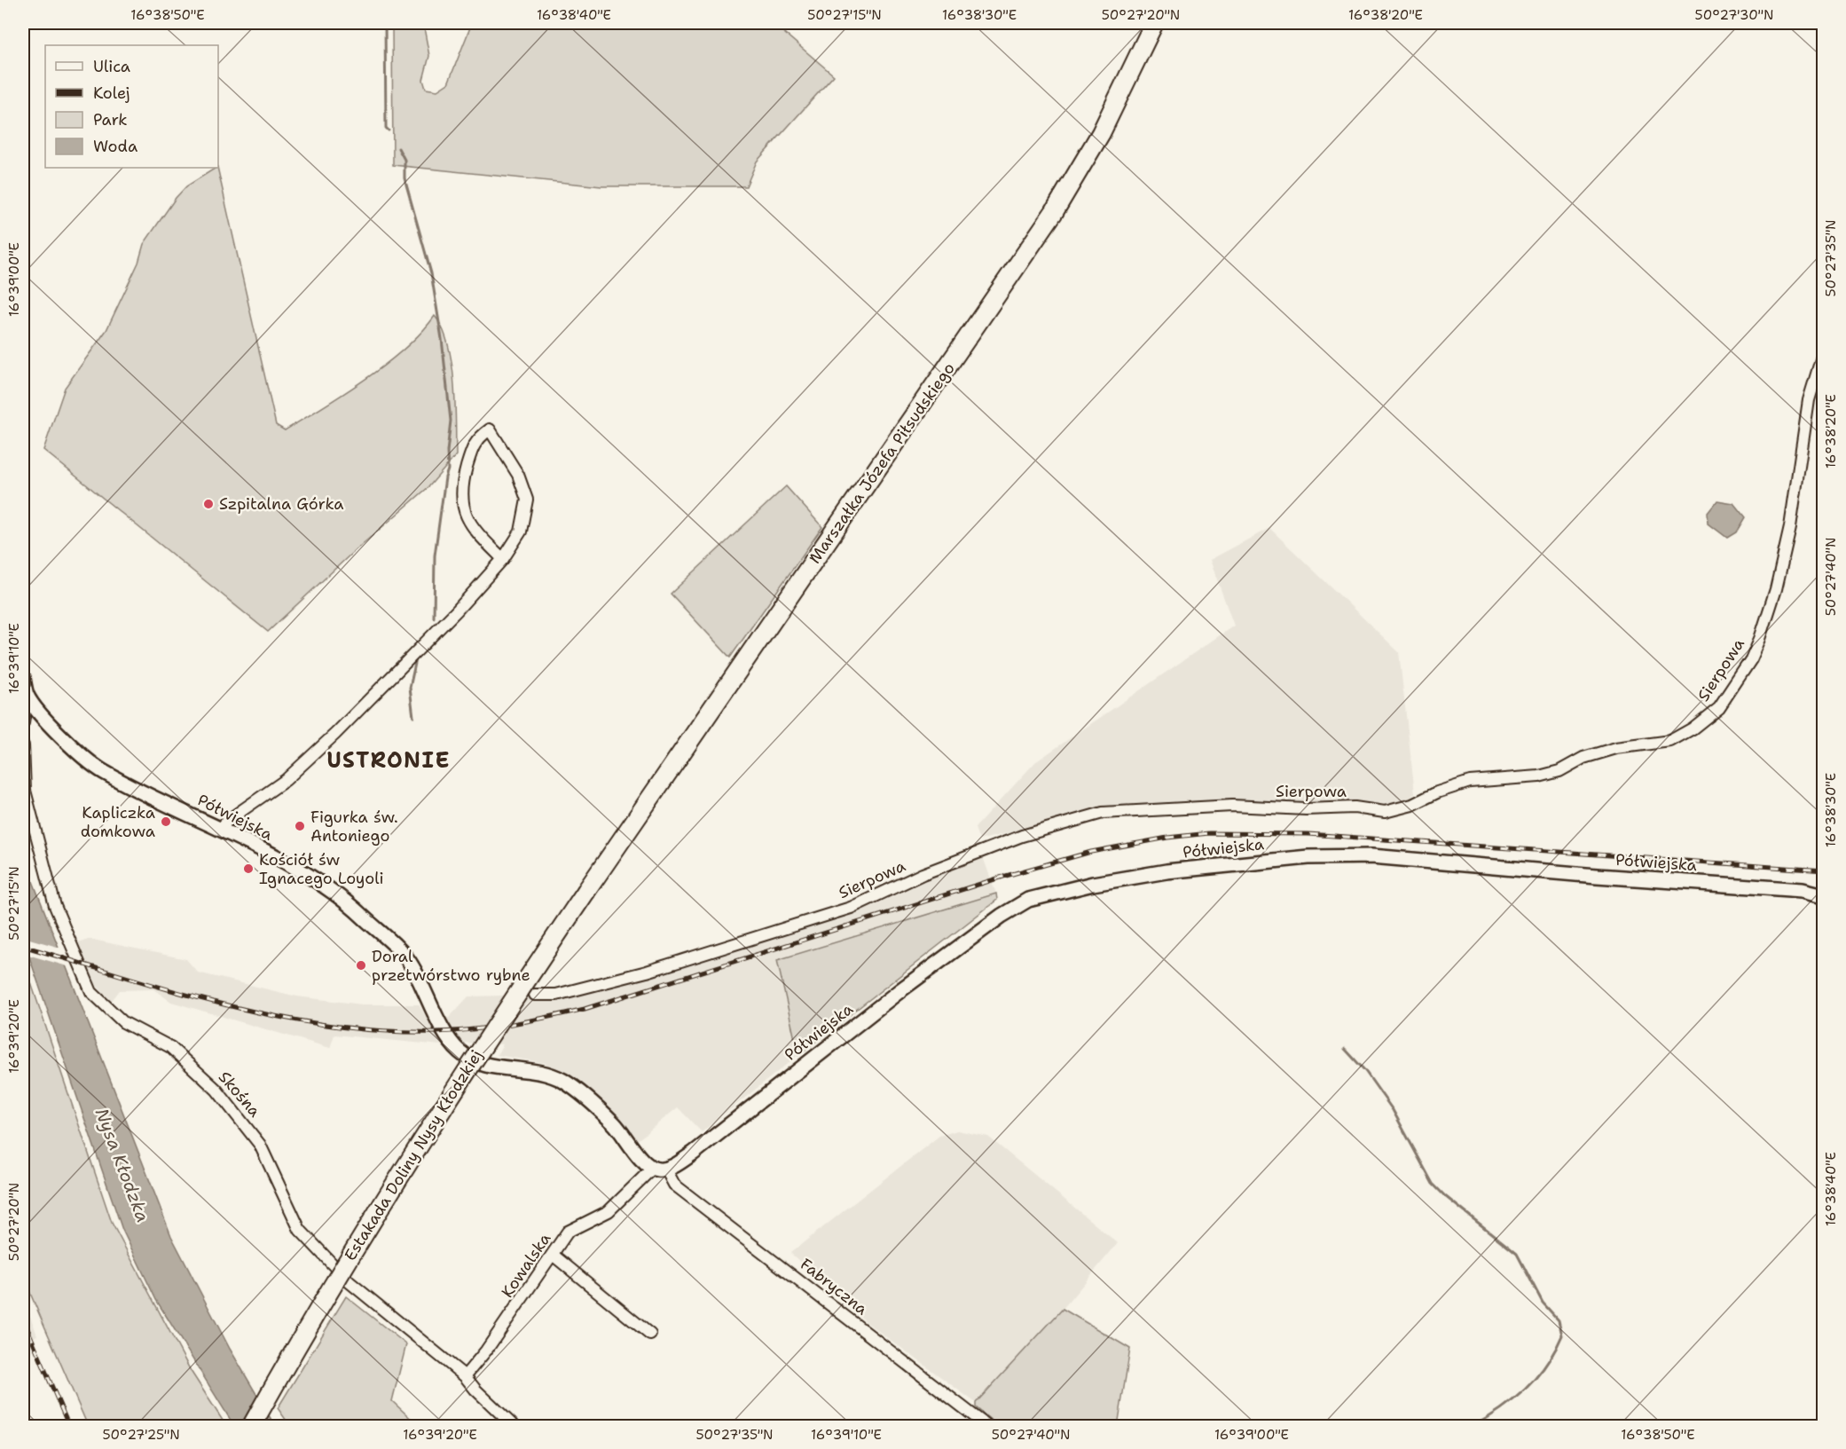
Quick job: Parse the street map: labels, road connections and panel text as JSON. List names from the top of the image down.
{
  "streets": {
    "highway": ["Marszałka Józefa Piłsudskiego", "Estakada Doliny Nysy Kłodzkiej"],
    "street": [
      "Sierpowa",
      "Półwiejska",
      "Skośna",
      "Kowalska",
      "Fabryczna"
    ]
  },
  "crossings": [
    ["Marszałka Józefa Piłsudskiego", "Estakada Doliny Nysy Kłodzkiej"],
    ["Półwiejska", "Kowalska"],
    ["Półwiejska", "Fabryczna"],
    ["Skośna", "Kowalska"],
    ["Kowalska", "Fabryczna"]
  ],
  "districts": ["USTRONIE"],
  "water": ["Nysa Kłodzka"],
  "places": [
    "Szpitalna Górka",
    "Kapliczka domkowa",
    "Figurka św. Antoniego",
    "Kościół św Ignacego Loyoli",
    "Doral przetwórstwo rybne"
  ],
  "legend": [
    "Ulica",
    "Kolej",
    "Park",
    "Woda"
  ],
  "coordinates": [
    "16°38'50\"E",
    "16°38'40\"E",
    "50°27'15\"N",
    "16°38'30\"E",
    "50°27'20\"N",
    "16°38'20\"E",
    "50°27'30\"N",
    "50°27'35\"N",
    "16°39'00\"E",
    "50°27'40\"N",
    "16°39'10\"E",
    "16°39'20\"E",
    "50°27'25\"N"
  ]
}
